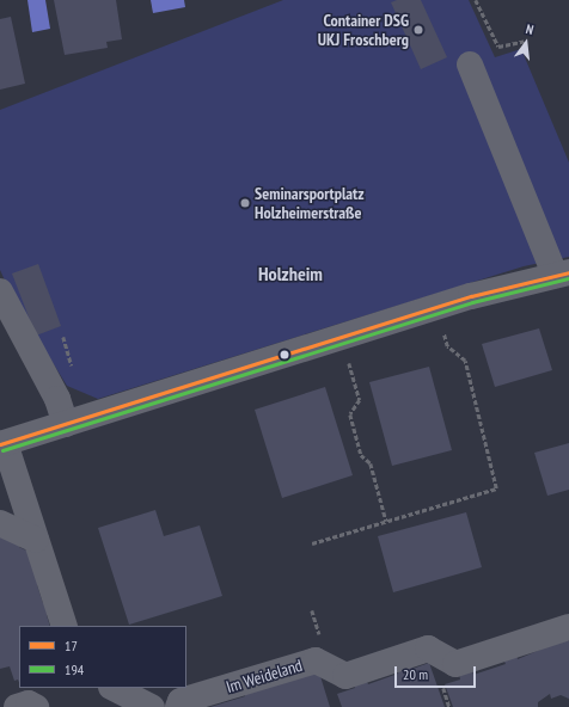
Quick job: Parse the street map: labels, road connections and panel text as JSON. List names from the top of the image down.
{
  "streets": {
    "street": ["Im Weideland"]
  },
  "districts": ["Holzheim"],
  "places": ["Container DSG UKJ Froschberg", "Seminarsportplatz Holzheimerstraße"],
  "lines": ["transit line 17", "transit line 194"],
  "legend": ["17", "194"],
  "scale_bar": "20 m",
  "north": "top"
}
